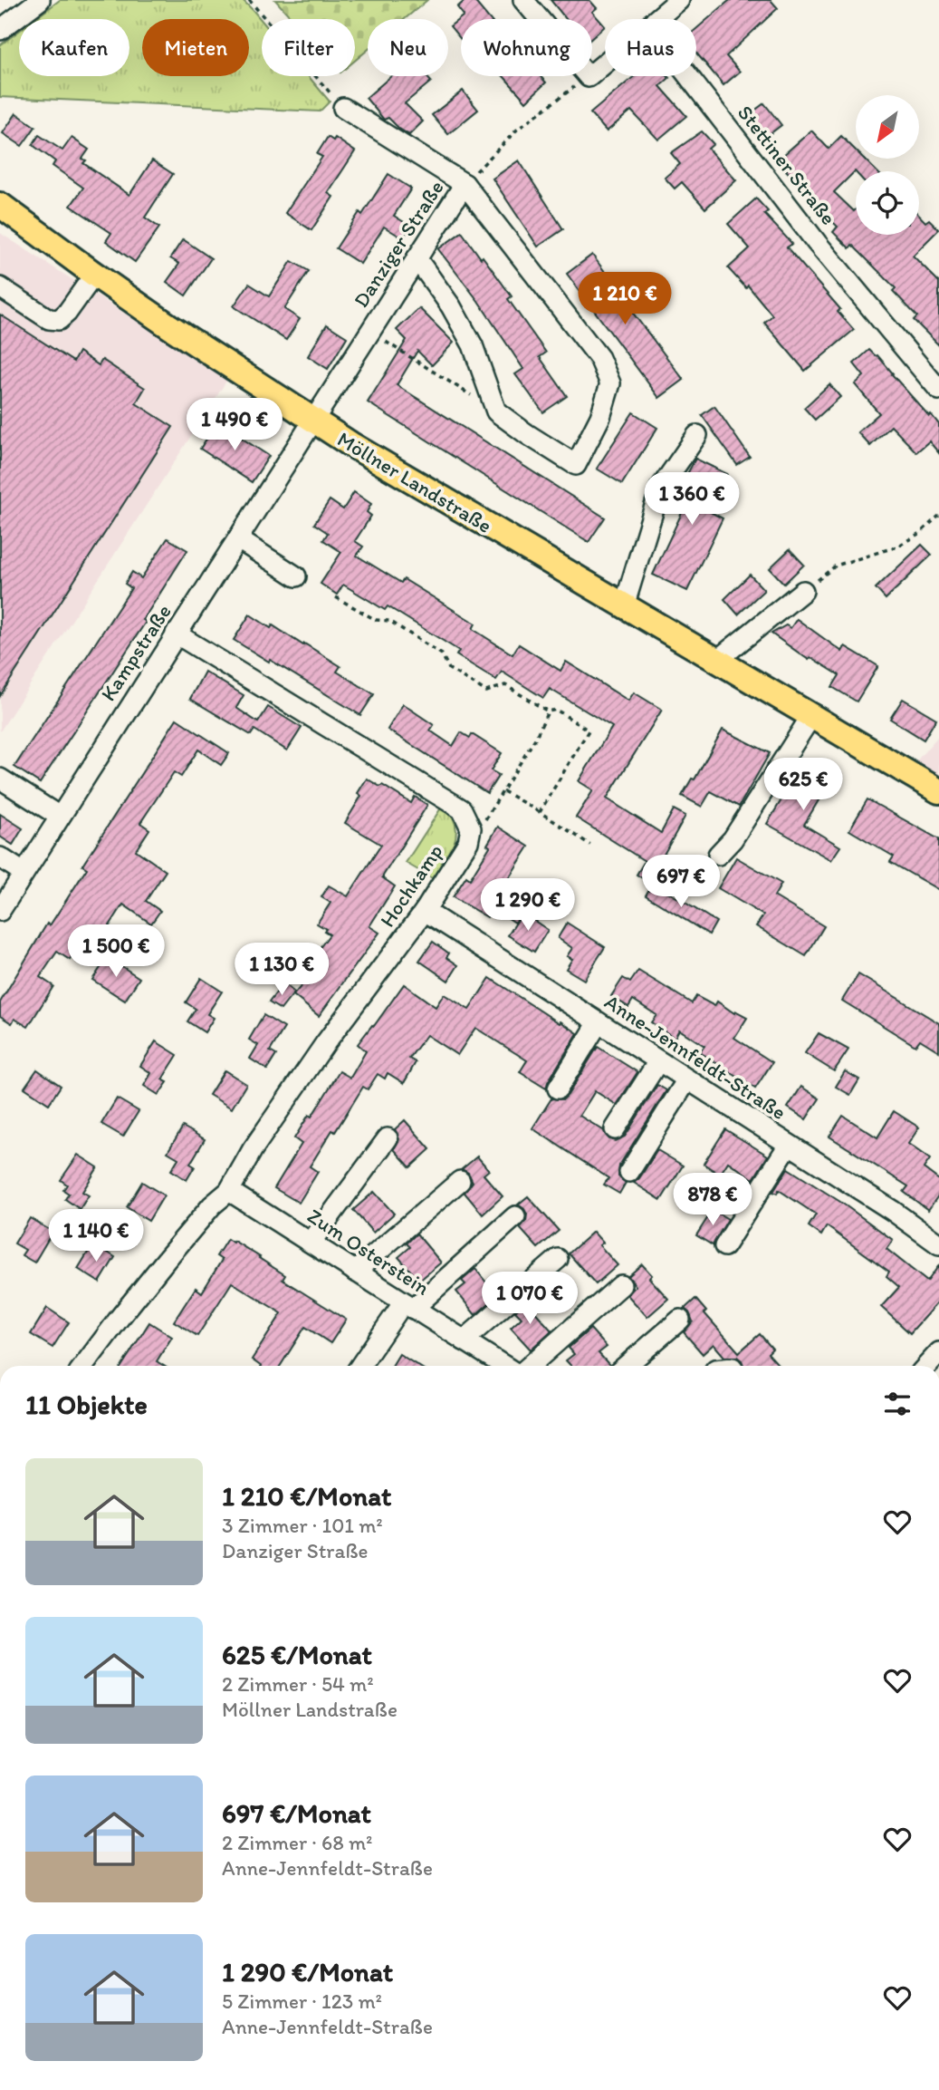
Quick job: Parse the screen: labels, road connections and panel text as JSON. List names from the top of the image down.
{
  "streets": {
    "main road": ["Möllner Landstraße"],
    "street": [
      "Stettiner Straße",
      "Danziger Straße",
      "Kampstraße",
      "Hochkamp",
      "Anne-Jennfeldt-Straße",
      "Zum Osterstein"
    ]
  },
  "crossings": [
    ["Danziger Straße", "Möllner Landstraße"],
    ["Danziger Straße", "Kampstraße"],
    ["Möllner Landstraße", "Kampstraße"],
    ["Hochkamp", "Anne-Jennfeldt-Straße"],
    ["Hochkamp", "Zum Osterstein"]
  ],
  "north": "bottom left",
  "page": {
    "chip": [
      "Kaufen",
      "Mieten",
      "Filter",
      "Neu",
      "Wohnung",
      "Haus"
    ],
    "price": [
      "1 210 €",
      "1 490 €",
      "1 360 €",
      "625 €",
      "697 €",
      "1 290 €",
      "1 500 €",
      "1 130 €",
      "878 €",
      "1 140 €",
      "1 070 €"
    ],
    "heading": "11 Objekte",
    "list": [
      {
        "name": "1 210 €/Monat",
        "note": "3 Zimmer · 101 m² · Danziger Straße"
      },
      {
        "name": "625 €/Monat",
        "note": "2 Zimmer · 54 m² · Möllner Landstraße"
      },
      {
        "name": "697 €/Monat",
        "note": "2 Zimmer · 68 m² · Anne-Jennfeldt-Straße"
      },
      {
        "name": "1 290 €/Monat",
        "note": "5 Zimmer · 123 m² · Anne-Jennfeldt-Straße"
      }
    ]
  }
}
